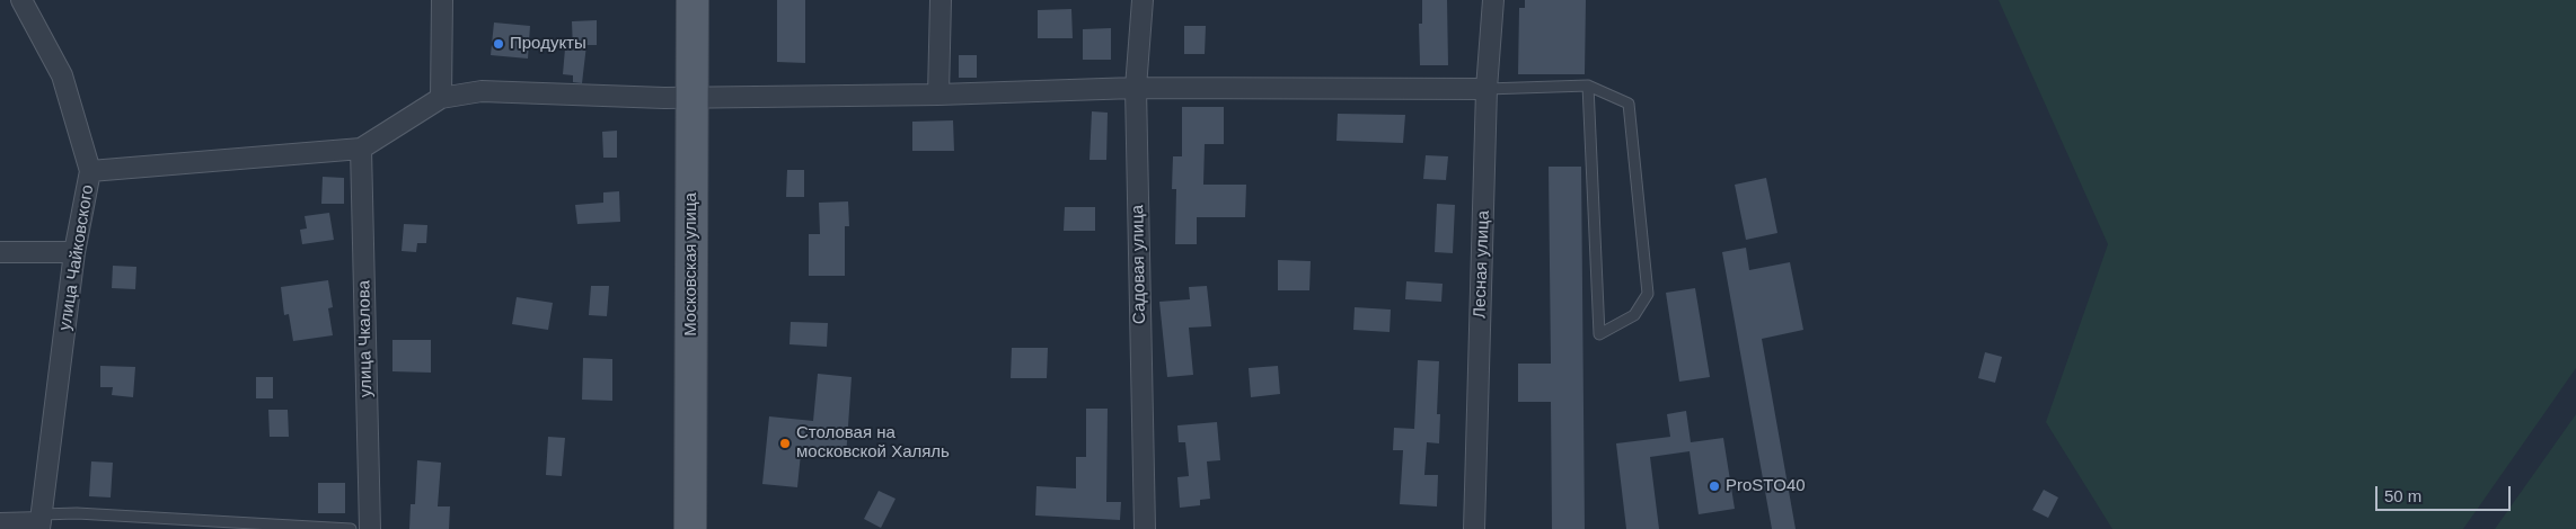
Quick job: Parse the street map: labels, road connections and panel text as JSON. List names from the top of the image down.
{
  "streets": {
    "main road": ["Московская улица"],
    "street": [
      "улица Чайковского",
      "Садовая улица",
      "Лесная улица",
      "улица Чкалова"
    ]
  },
  "places": ["Продукты", "Столовая на московской Халяль", "ProSTO40"],
  "scale_bar": "50 m"
}
